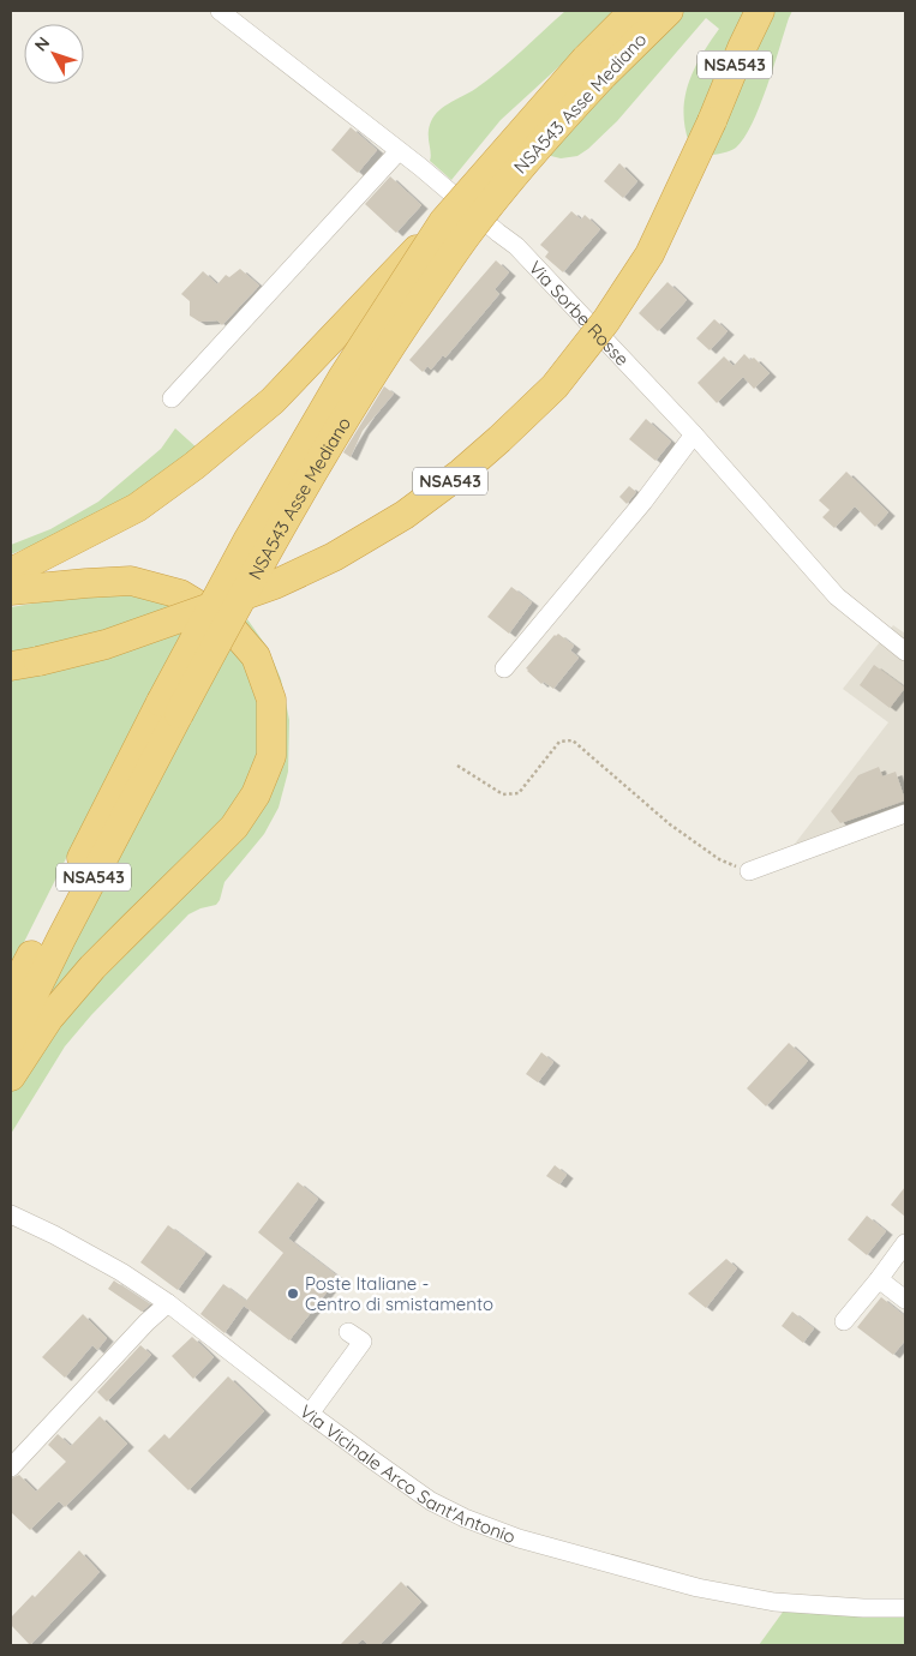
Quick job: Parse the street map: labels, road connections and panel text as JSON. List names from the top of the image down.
{
  "streets": {
    "highway": ["NSA543", "NSA543 Asse Mediano"],
    "street": ["Via Sorbe Rosse", "Via Vicinale Arco Sant'Antonio"]
  },
  "crossings": [
    ["NSA543", "NSA543 Asse Mediano"]
  ],
  "places": ["Poste Italiane - Centro di smistamento"],
  "north": "top left"
}
